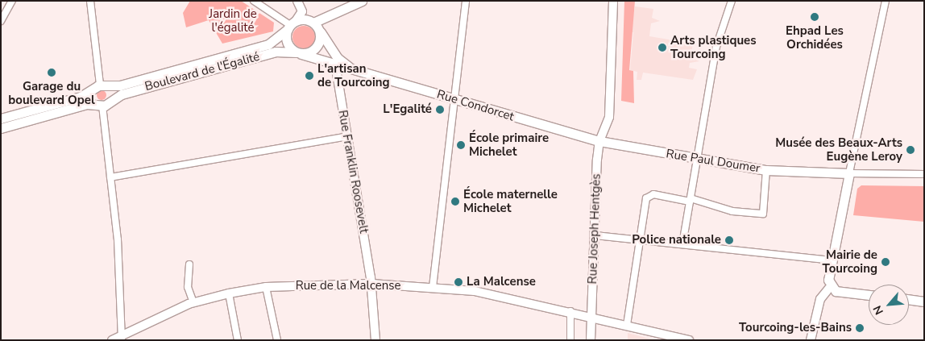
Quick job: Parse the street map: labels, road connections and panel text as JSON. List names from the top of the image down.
{
  "streets": {
    "main road": ["Boulevard de l'Égalité", "Rue Condorcet", "Rue Paul Doumer"],
    "street": ["Rue Franklin Roosevelt", "Rue Joseph Hentgès", "Rue de la Malcense"]
  },
  "crossings": [
    ["Boulevard de l'Égalité", "Rue Condorcet"],
    ["Rue Condorcet", "Rue Paul Doumer"],
    ["Rue Condorcet", "Rue Franklin Roosevelt"],
    ["Rue Condorcet", "Rue Joseph Hentgès"],
    ["Rue Paul Doumer", "Rue Joseph Hentgès"],
    ["Rue Franklin Roosevelt", "Rue de la Malcense"],
    ["Rue Joseph Hentgès", "Rue de la Malcense"]
  ],
  "parks": ["Jardin de l'égalité"],
  "places": [
    "Ehpad Les Orchidées",
    "Arts plastiques Tourcoing",
    "Garage du boulevard Opel",
    "L'artisan de Tourcoing",
    "L'Egalité",
    "École primaire Michelet",
    "Musée des Beaux-Arts Eugène Leroy",
    "École maternelle Michelet",
    "Police nationale",
    "Mairie de Tourcoing",
    "La Malcense",
    "Tourcoing-les-Bains"
  ],
  "north": "bottom left"
}
